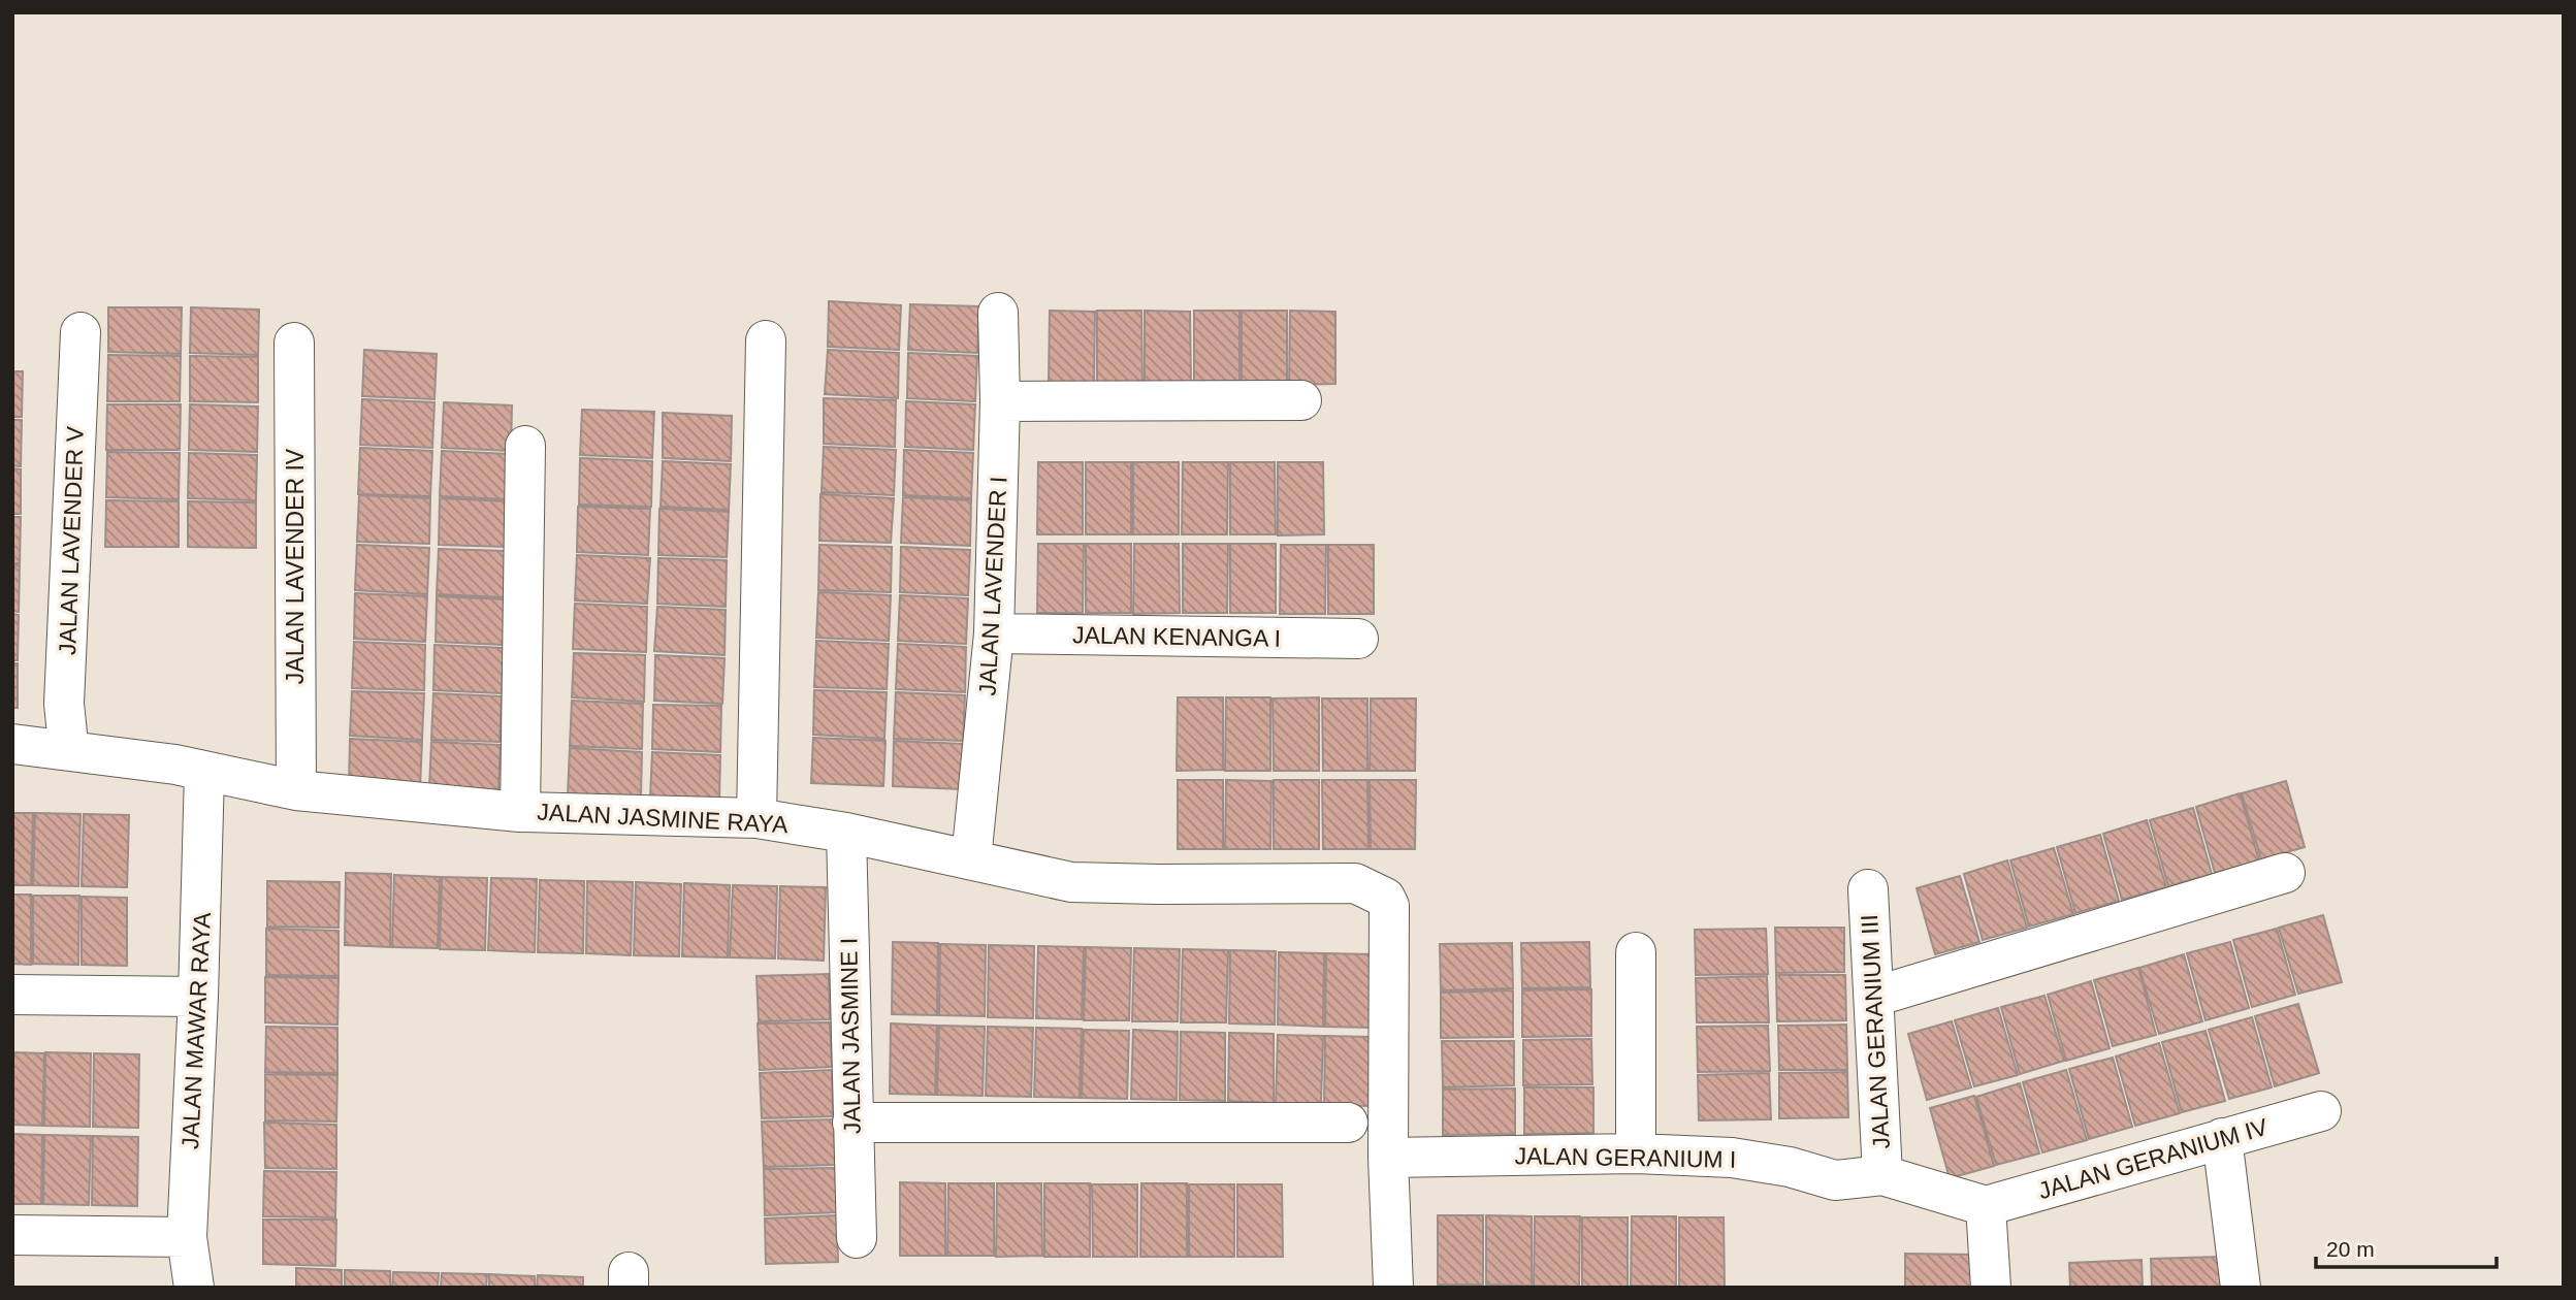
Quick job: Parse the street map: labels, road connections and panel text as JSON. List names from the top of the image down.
{
  "streets": {
    "street": [
      "JALAN LAVENDER V",
      "JALAN LAVENDER IV",
      "JALAN LAVENDER I",
      "JALAN KENANGA I",
      "JALAN JASMINE RAYA",
      "JALAN MAWAR RAYA",
      "JALAN GERANIUM III",
      "JALAN JASMINE I",
      "JALAN GERANIUM I",
      "JALAN GERANIUM IV"
    ]
  },
  "crossings": [
    ["JALAN LAVENDER V", "JALAN JASMINE RAYA"],
    ["JALAN LAVENDER IV", "JALAN JASMINE RAYA"],
    ["JALAN LAVENDER I", "JALAN KENANGA I"],
    ["JALAN LAVENDER I", "JALAN JASMINE RAYA"],
    ["JALAN JASMINE RAYA", "JALAN MAWAR RAYA"],
    ["JALAN JASMINE RAYA", "JALAN JASMINE I"],
    ["JALAN JASMINE RAYA", "JALAN GERANIUM I"],
    ["JALAN GERANIUM III", "JALAN GERANIUM I"],
    ["JALAN GERANIUM I", "JALAN GERANIUM IV"]
  ],
  "scale_bar": "20 m"
}
